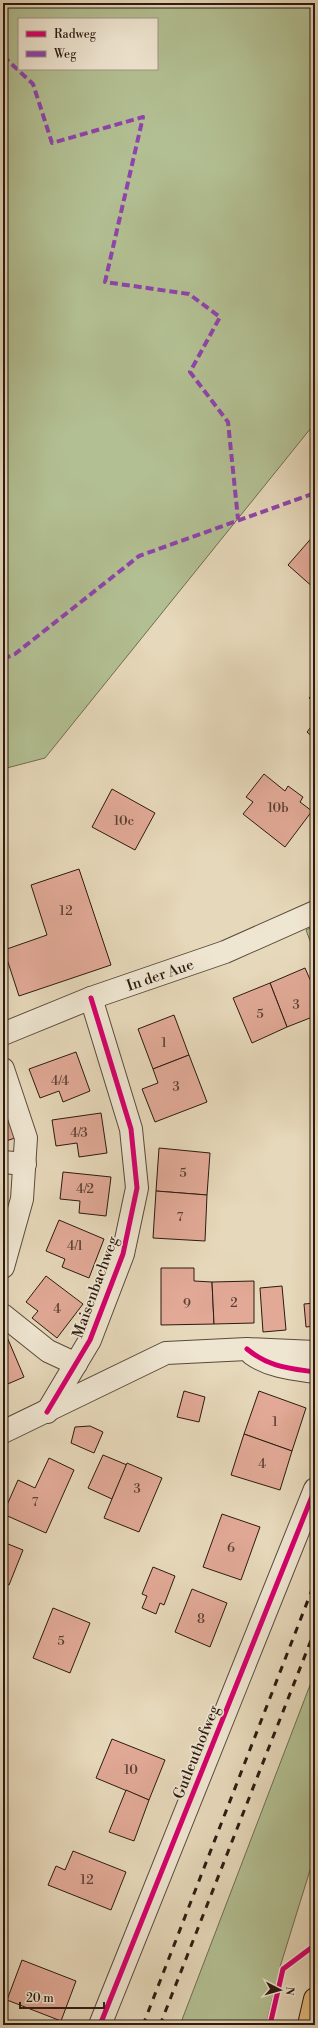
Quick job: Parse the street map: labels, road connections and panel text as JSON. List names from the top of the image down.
{
  "streets": {
    "street": ["In der Aue", "Maisenbachweg", "Gutleuthofweg"]
  },
  "crossings": [
    ["In der Aue", "Maisenbachweg"]
  ],
  "house_numbers": [
    "10b",
    "10c",
    "12",
    "3",
    "5",
    "1",
    "4/4",
    "3",
    "4/3",
    "5",
    "4/2",
    "7",
    "4/1",
    "2",
    "9",
    "4",
    "1",
    "4",
    "3",
    "7",
    "6",
    "8",
    "5",
    "10",
    "12"
  ],
  "legend": ["Radweg", "Weg"],
  "scale_bar": "20 m",
  "north": "right"
}
